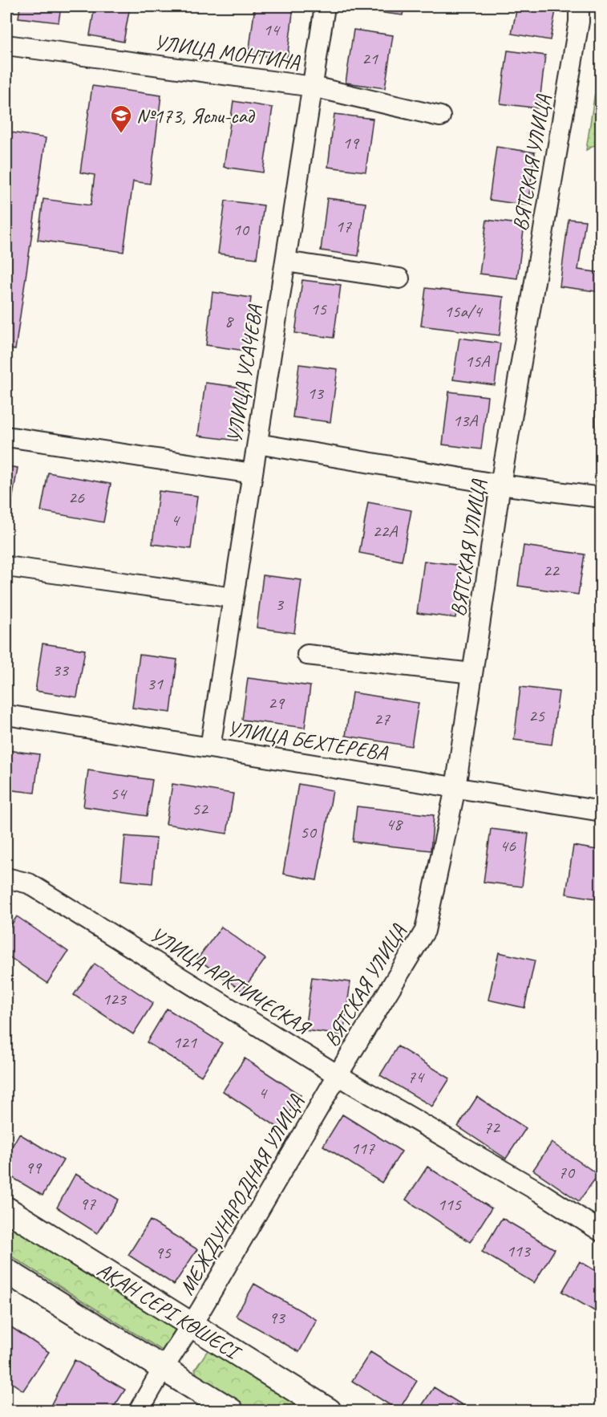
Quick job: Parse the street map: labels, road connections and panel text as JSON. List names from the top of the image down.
{
  "streets": {
    "street": [
      "УЛИЦА МОНТИНА",
      "ВЯТСКАЯ УЛИЦА",
      "УЛИЦА УСАЧЕВА",
      "УЛИЦА БЕХТЕРЕВА",
      "УЛИЦА АРКТИЧЕСКАЯ",
      "МЕЖДУНАРОДНАЯ УЛИЦА",
      "АҚАН СЕРІ КӨШЕСІ"
    ]
  },
  "crossings": [
    ["УЛИЦА МОНТИНА", "УЛИЦА УСАЧЕВА"],
    ["ВЯТСКАЯ УЛИЦА", "УЛИЦА БЕХТЕРЕВА"],
    ["ВЯТСКАЯ УЛИЦА", "УЛИЦА АРКТИЧЕСКАЯ"],
    ["ВЯТСКАЯ УЛИЦА", "МЕЖДУНАРОДНАЯ УЛИЦА"],
    ["УЛИЦА УСАЧЕВА", "УЛИЦА БЕХТЕРЕВА"],
    ["УЛИЦА АРКТИЧЕСКАЯ", "МЕЖДУНАРОДНАЯ УЛИЦА"],
    ["МЕЖДУНАРОДНАЯ УЛИЦА", "АҚАН СЕРІ КӨШЕСІ"]
  ],
  "places": {
    "school or university": ["№173, Ясли-сад"]
  },
  "house_numbers": [
    "14",
    "21",
    "19",
    "17",
    "10",
    "15",
    "15а/4",
    "8",
    "15А",
    "13",
    "13А",
    "26",
    "4",
    "22А",
    "22",
    "3",
    "33",
    "31",
    "29",
    "25",
    "27",
    "54",
    "52",
    "48",
    "50",
    "46",
    "123",
    "121",
    "74",
    "4",
    "72",
    "117",
    "99",
    "70",
    "97",
    "115",
    "113",
    "95",
    "93"
  ]
}
